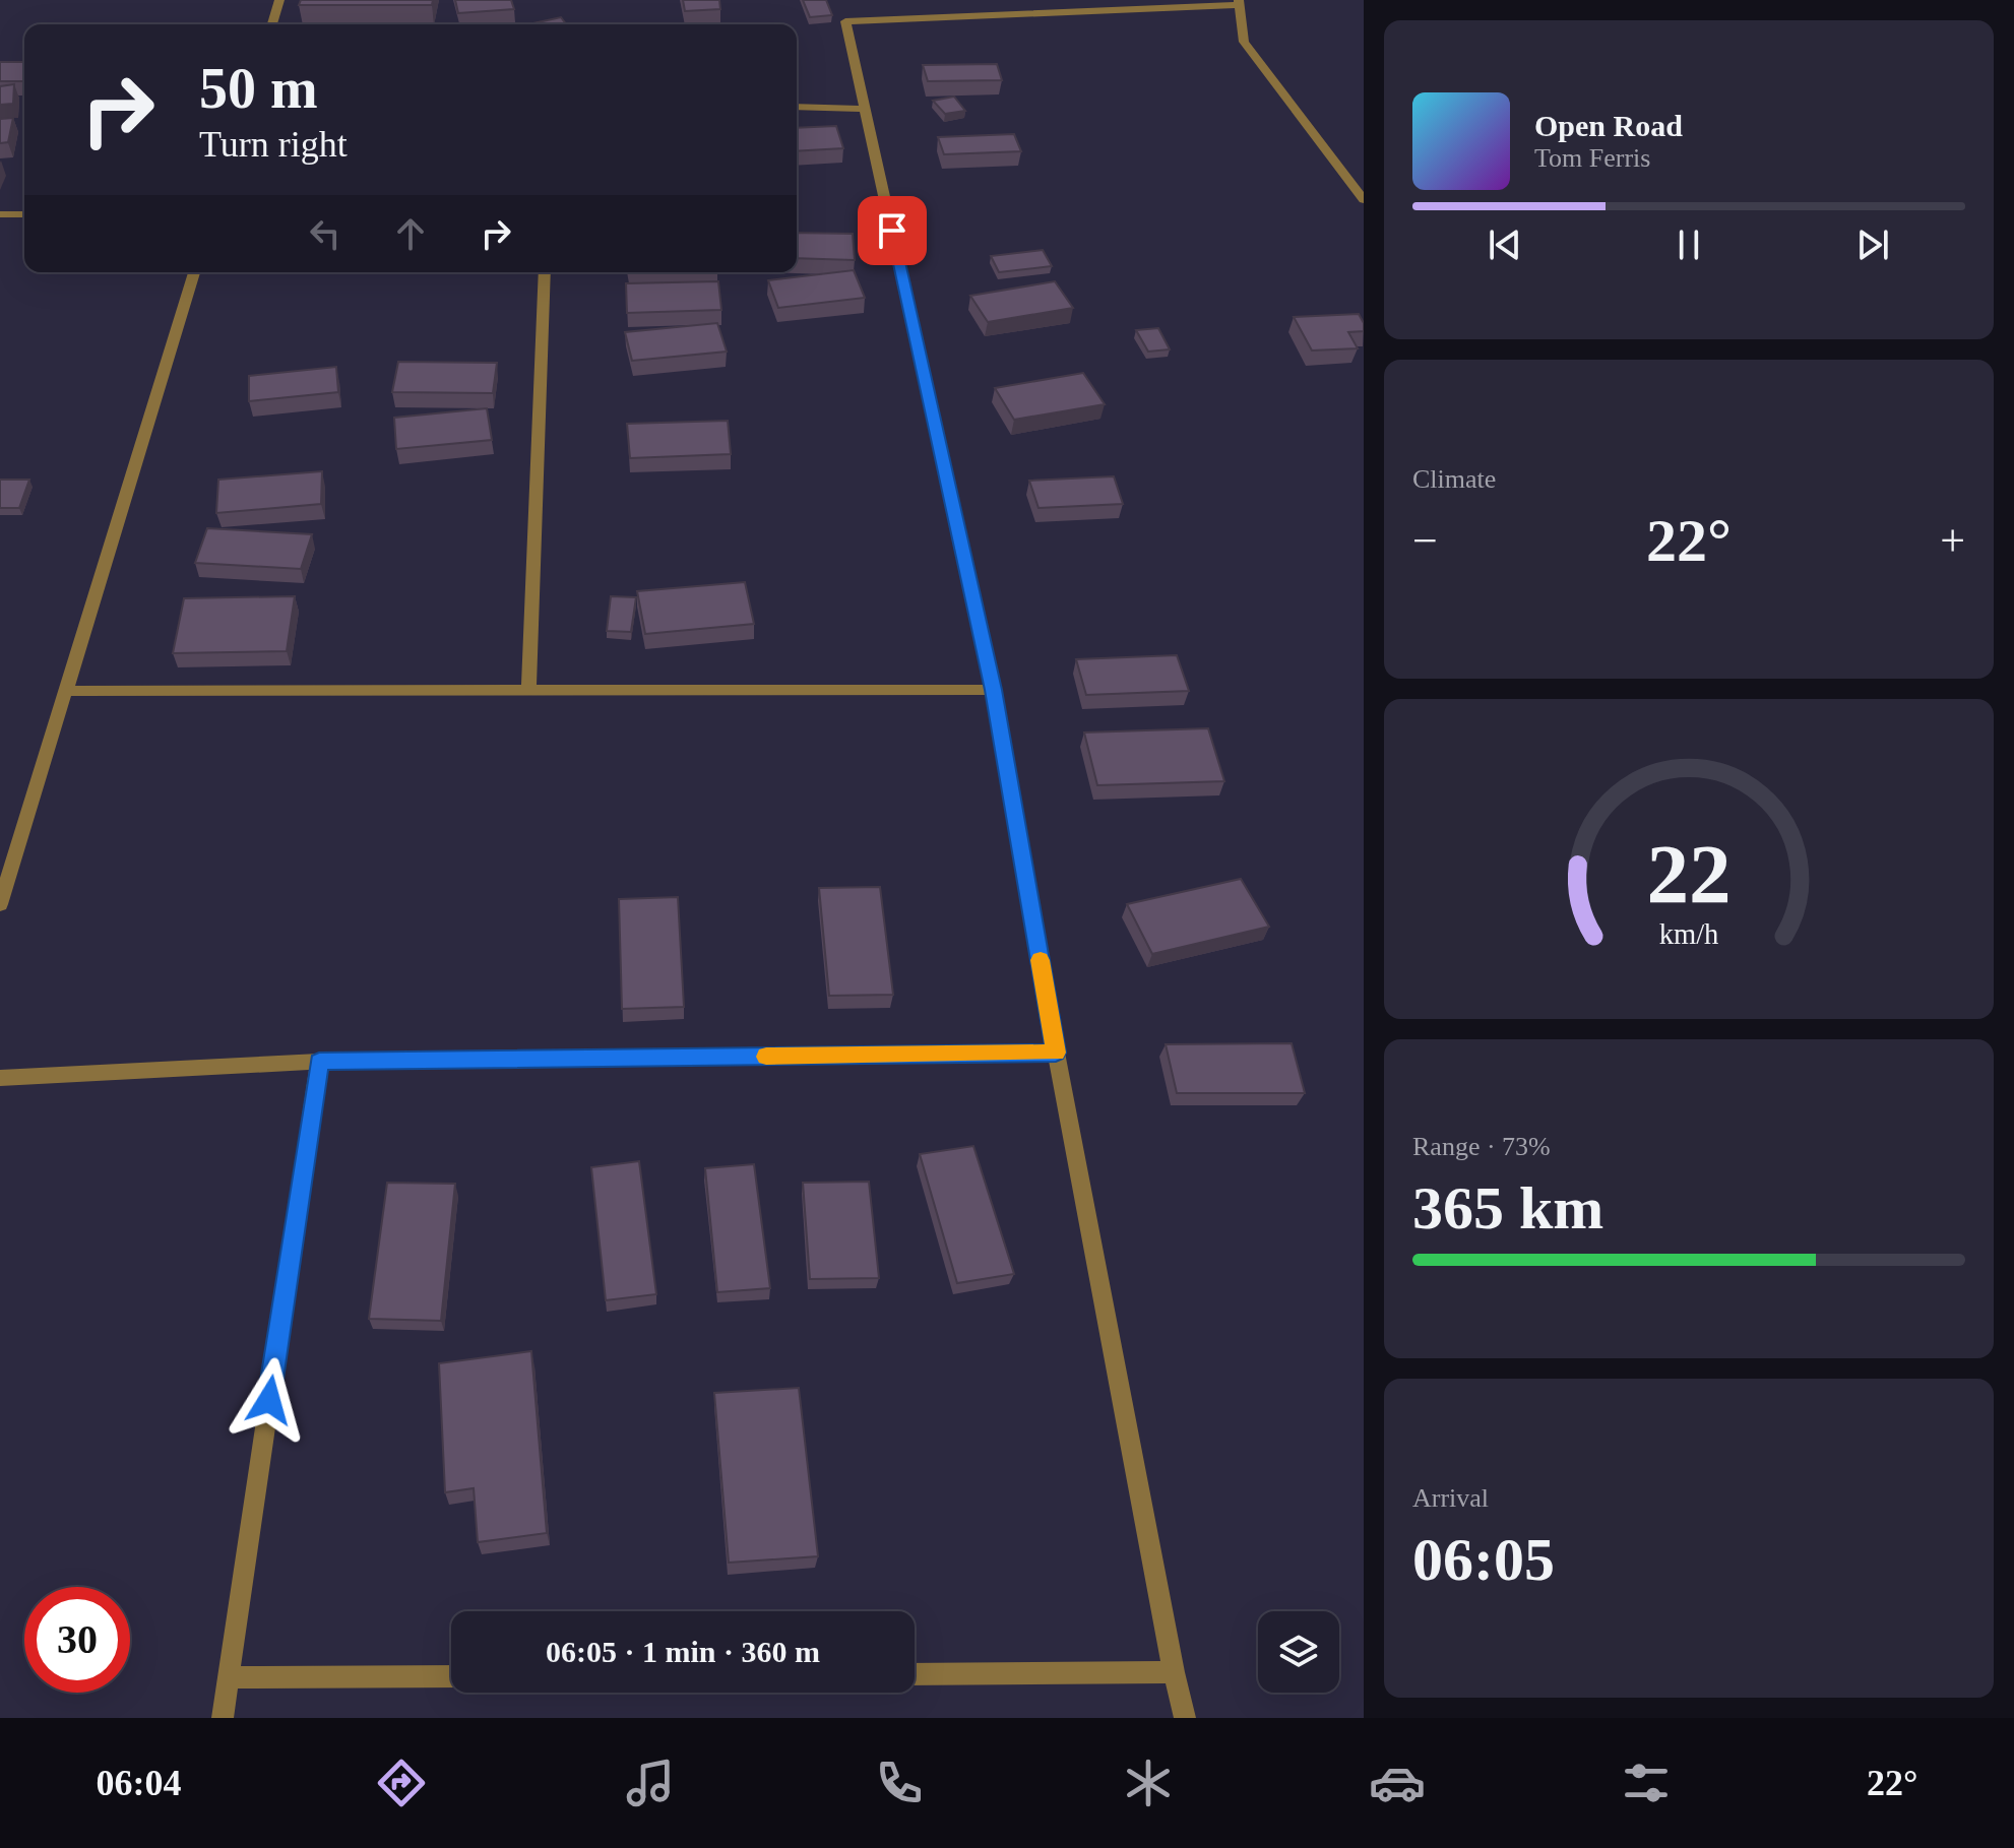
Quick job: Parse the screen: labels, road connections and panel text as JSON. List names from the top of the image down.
{
  "page": {
    "turn": ["50 m", "Turn right"],
    "song": ["Open Road", "Tom Ferris"],
    "tile": [
      "Climate",
      ["Range · 73%", "365 km"],
      ["Arrival", "06:05"]
    ],
    "heat": ["−", "22°", "+"],
    "limit": "30",
    "trip": "06:05 · 1 min · 360 m",
    "tabs": ["06:04", "22°"],
    "gauge": ["22", "km/h"]
  }
}
